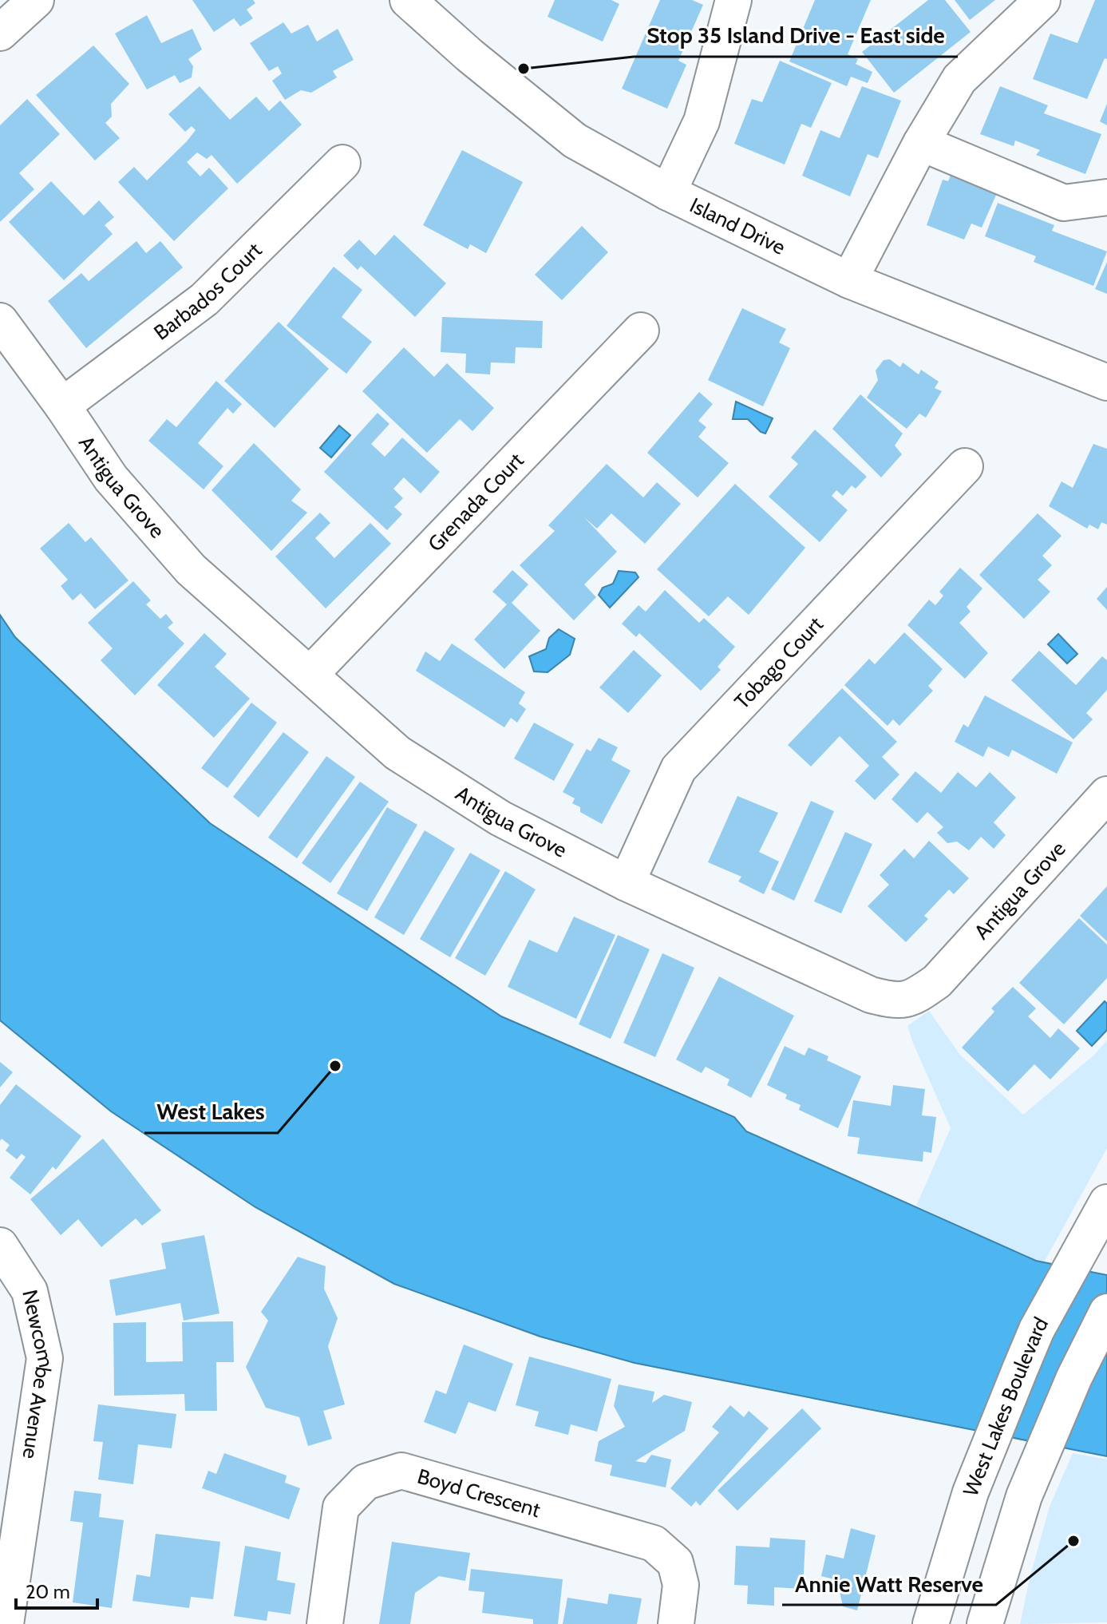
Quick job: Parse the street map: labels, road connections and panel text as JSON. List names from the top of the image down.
{
  "streets": {
    "street": [
      "Island Drive",
      "Barbados Court",
      "Antigua Grove",
      "Grenada Court",
      "Tobago Court",
      "Newcombe Avenue",
      "West Lakes Boulevard",
      "Boyd Crescent"
    ]
  },
  "crossings": [
    ["Barbados Court", "Antigua Grove"],
    ["Antigua Grove", "Grenada Court"],
    ["Antigua Grove", "Tobago Court"]
  ],
  "places": ["Stop 35 Island Drive - East side", "West Lakes", "Annie Watt Reserve"],
  "scale_bar": "20 m"
}
